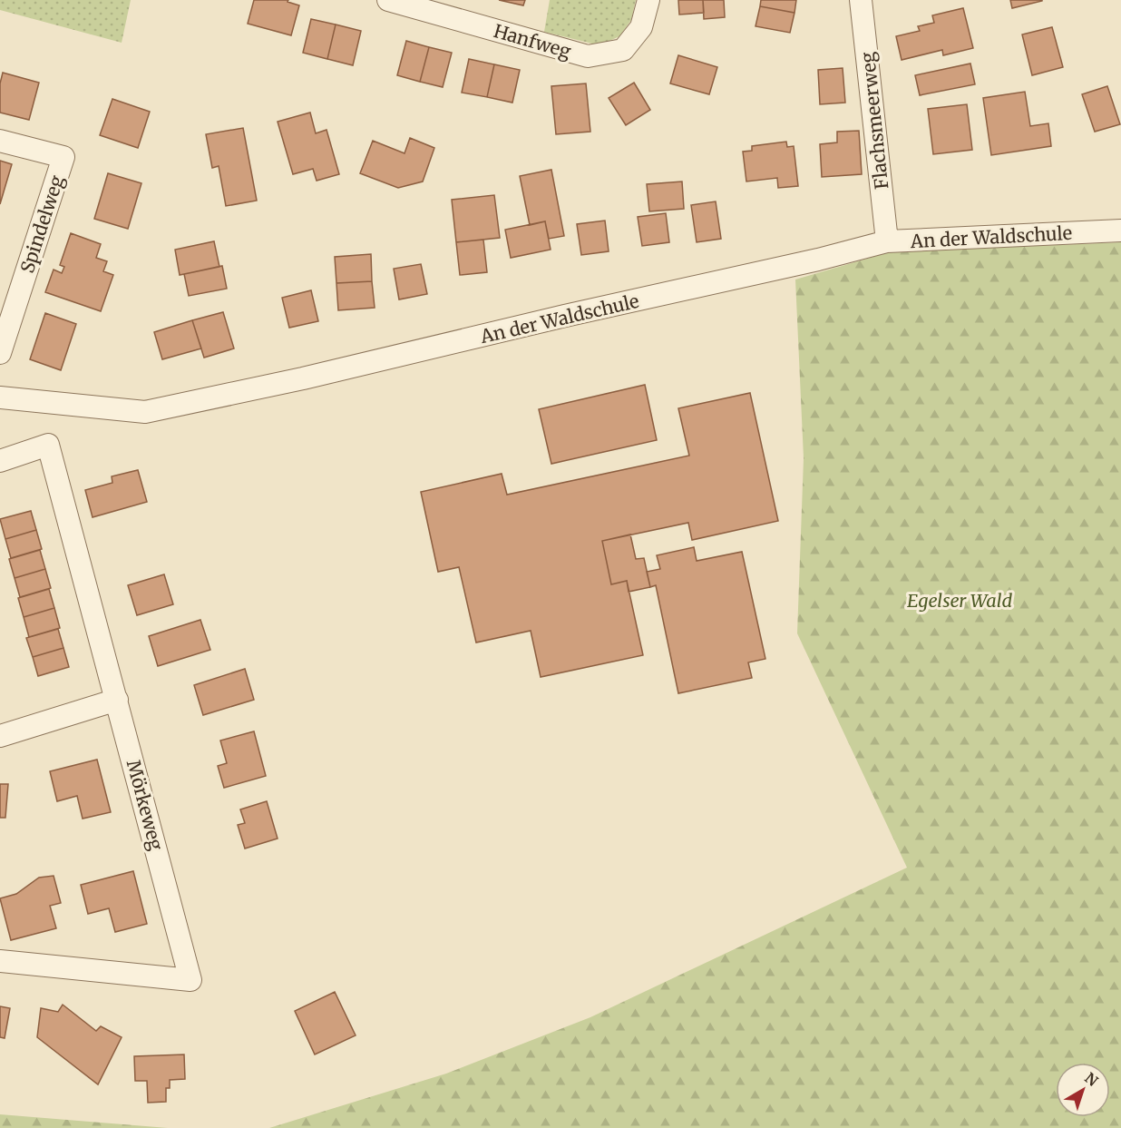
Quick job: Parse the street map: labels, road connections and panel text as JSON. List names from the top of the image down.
{
  "streets": {
    "street": [
      "Hanfweg",
      "Flachsmeerweg",
      "Spindelweg",
      "An der Waldschule",
      "Mörkeweg"
    ]
  },
  "crossings": [
    ["Flachsmeerweg", "An der Waldschule"]
  ],
  "parks": ["Egelser Wald"],
  "north": "top right"
}
